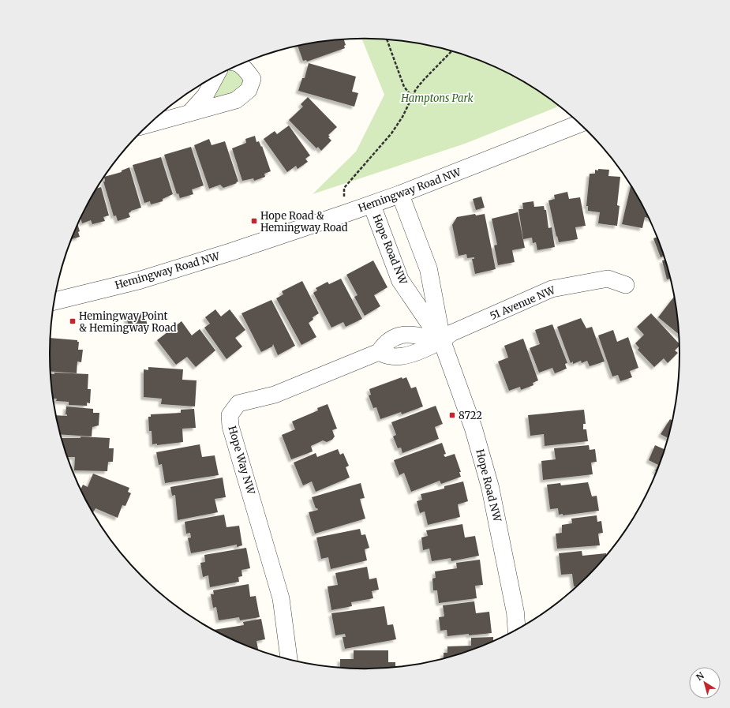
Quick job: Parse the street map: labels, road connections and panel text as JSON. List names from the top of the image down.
{
  "streets": {
    "street": [
      "Hemingway Road NW",
      "Hope Road NW",
      "51 Avenue NW",
      "Hope Way NW"
    ]
  },
  "crossings": [
    ["Hemingway Road NW", "Hope Road NW"],
    ["Hope Road NW", "51 Avenue NW"],
    ["Hope Road NW", "Hope Way NW"],
    ["51 Avenue NW", "Hope Way NW"]
  ],
  "parks": ["Hamptons Park"],
  "places": {
    "transit": ["Hope Road & Hemingway Road", "Hemingway Point & Hemingway Road", "8722"]
  },
  "north": "top left"
}
